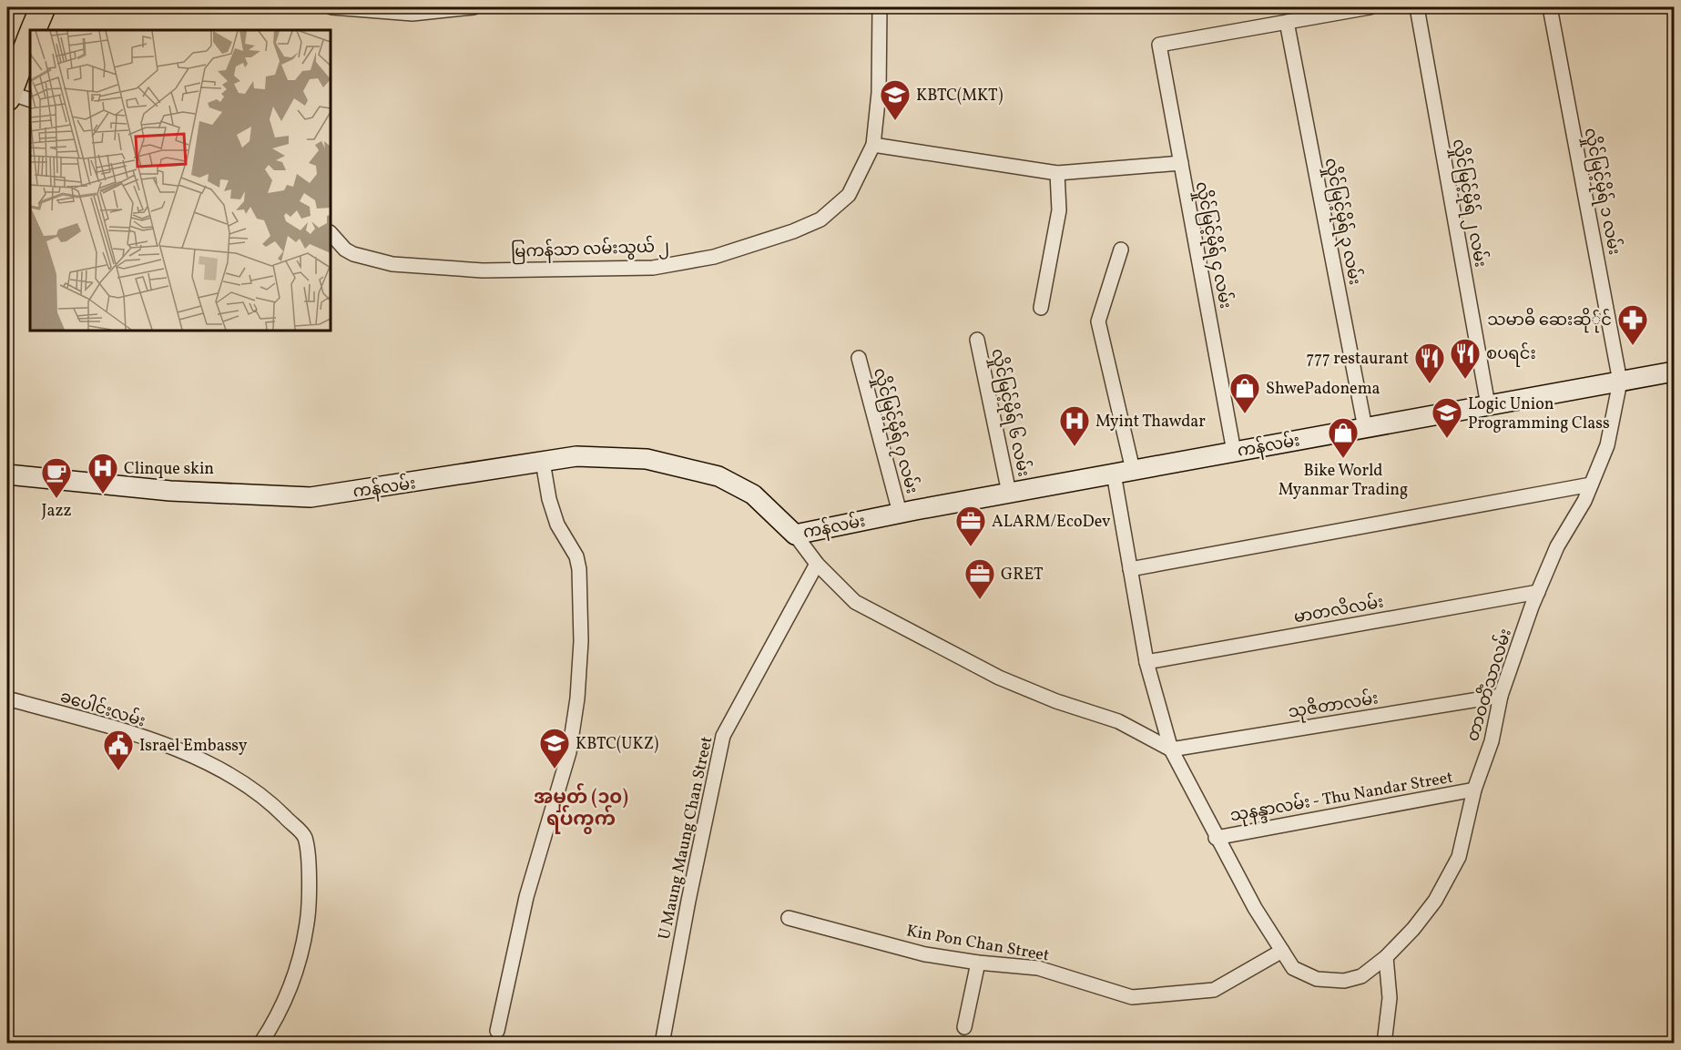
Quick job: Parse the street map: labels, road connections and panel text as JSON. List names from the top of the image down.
{
  "streets": {
    "main road": ["ကန်လမ်း"],
    "street": [
      "လှိုင်မြင့်မိုရ် ၁ လမ်း",
      "လှိုင်မြင့်မိုရ် ၂ လမ်း",
      "လှိုင်မြင့်မိုရ် ၃ လမ်း",
      "လှိုင်မြင့်မိုရ် ၄ လမ်း",
      "မြကန်သာ လမ်းသွယ် ၂",
      "လှိုင်မြင့်မိုရ် ၆ လမ်း",
      "လှိုင်မြင့်မိုရ် ၇ လမ်း",
      "မာတလိလမ်း",
      "တာဝတိံသာလမ်း",
      "သုဇိတာလမ်း",
      "ခပေါင်းလမ်း",
      "သုနန္ဒာလမ်း - Thu Nandar Street",
      "U Maung Maung Chan Street",
      "Kin Pon Chan Street"
    ]
  },
  "crossings": [
    ["လှိုင်မြင့်မိုရ် ၁ လမ်း", "ကန်လမ်း"],
    ["လှိုင်မြင့်မိုရ် ၁ လမ်း", "တာဝတိံသာလမ်း"],
    ["လှိုင်မြင့်မိုရ် ၂ လမ်း", "ကန်လမ်း"],
    ["လှိုင်မြင့်မိုရ် ၃ လမ်း", "လှိုင်မြင့်မိုရ် ၄ လမ်း"],
    ["လှိုင်မြင့်မိုရ် ၃ လမ်း", "ကန်လမ်း"],
    ["လှိုင်မြင့်မိုရ် ၄ လမ်း", "ကန်လမ်း"],
    ["လှိုင်မြင့်မိုရ် ၆ လမ်း", "ကန်လမ်း"],
    ["လှိုင်မြင့်မိုရ် ၇ လမ်း", "ကန်လမ်း"],
    ["ကန်လမ်း", "တာဝတိံသာလမ်း"],
    ["မာတလိလမ်း", "တာဝတိံသာလမ်း"],
    ["တာဝတိံသာလမ်း", "သုဇိတာလမ်း"],
    ["တာဝတိံသာလမ်း", "သုနန္ဒာလမ်း - Thu Nandar Street"],
    ["တာဝတိံသာလမ်း", "Kin Pon Chan Street"]
  ],
  "districts": ["အမှတ် (၁၀) ရပ်ကွက်"],
  "places": {
    "school or university": ["KBTC(MKT)", "Logic Union Programming Class", "KBTC(UKZ)"],
    "pharmacy": ["သမာဓိ ဆေးဆို်ုင်"],
    "restaurant": ["စပရင်း", "777 restaurant"],
    "shop": ["ShwePadonema", "Bike World Myanmar Trading"],
    "hospital": ["Myint Thawdar", "Clinque skin"],
    "cafe": ["Jazz"],
    "office": ["ALARM/EcoDev", "GRET"],
    "public building": ["Israel Embassy"]
  }
}
